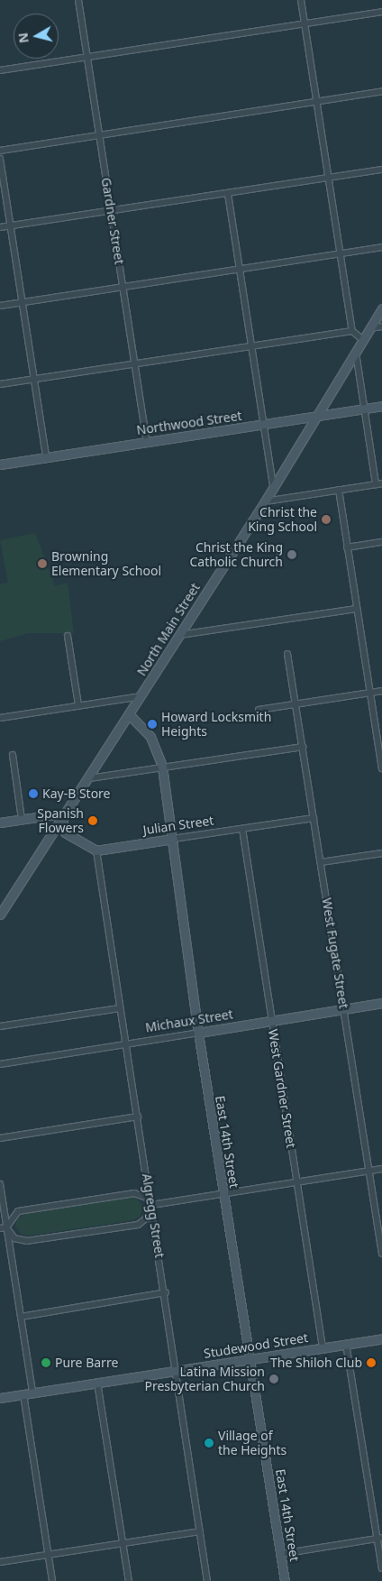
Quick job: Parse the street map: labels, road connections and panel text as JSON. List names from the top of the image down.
{
  "streets": {
    "street": [
      "Gardner Street",
      "Northwood Street",
      "North Main Street",
      "Julian Street",
      "West Fugate Street",
      "Michaux Street",
      "West Gardner Street",
      "East 14th Street",
      "Algregg Street",
      "Studewood Street"
    ]
  },
  "crossings": [
    ["Gardner Street", "Northwood Street"],
    ["Northwood Street", "North Main Street"],
    ["North Main Street", "East 14th Street"],
    ["Julian Street", "West Fugate Street"],
    ["Julian Street", "West Gardner Street"],
    ["Julian Street", "East 14th Street"],
    ["Julian Street", "Algregg Street"],
    ["West Fugate Street", "Michaux Street"],
    ["Michaux Street", "West Gardner Street"],
    ["Michaux Street", "East 14th Street"],
    ["Michaux Street", "Algregg Street"],
    ["West Gardner Street", "Studewood Street"],
    ["East 14th Street", "Studewood Street"],
    ["Algregg Street", "Studewood Street"]
  ],
  "places": [
    "Christ the King School",
    "Christ the King Catholic Church",
    "Browning Elementary School",
    "Howard Locksmith Heights",
    "Kay-B Store",
    "Spanish Flowers",
    "Pure Barre",
    "The Shiloh Club",
    "Latina Mission Presbyterian Church",
    "Village of the Heights"
  ],
  "north": "left"
}
